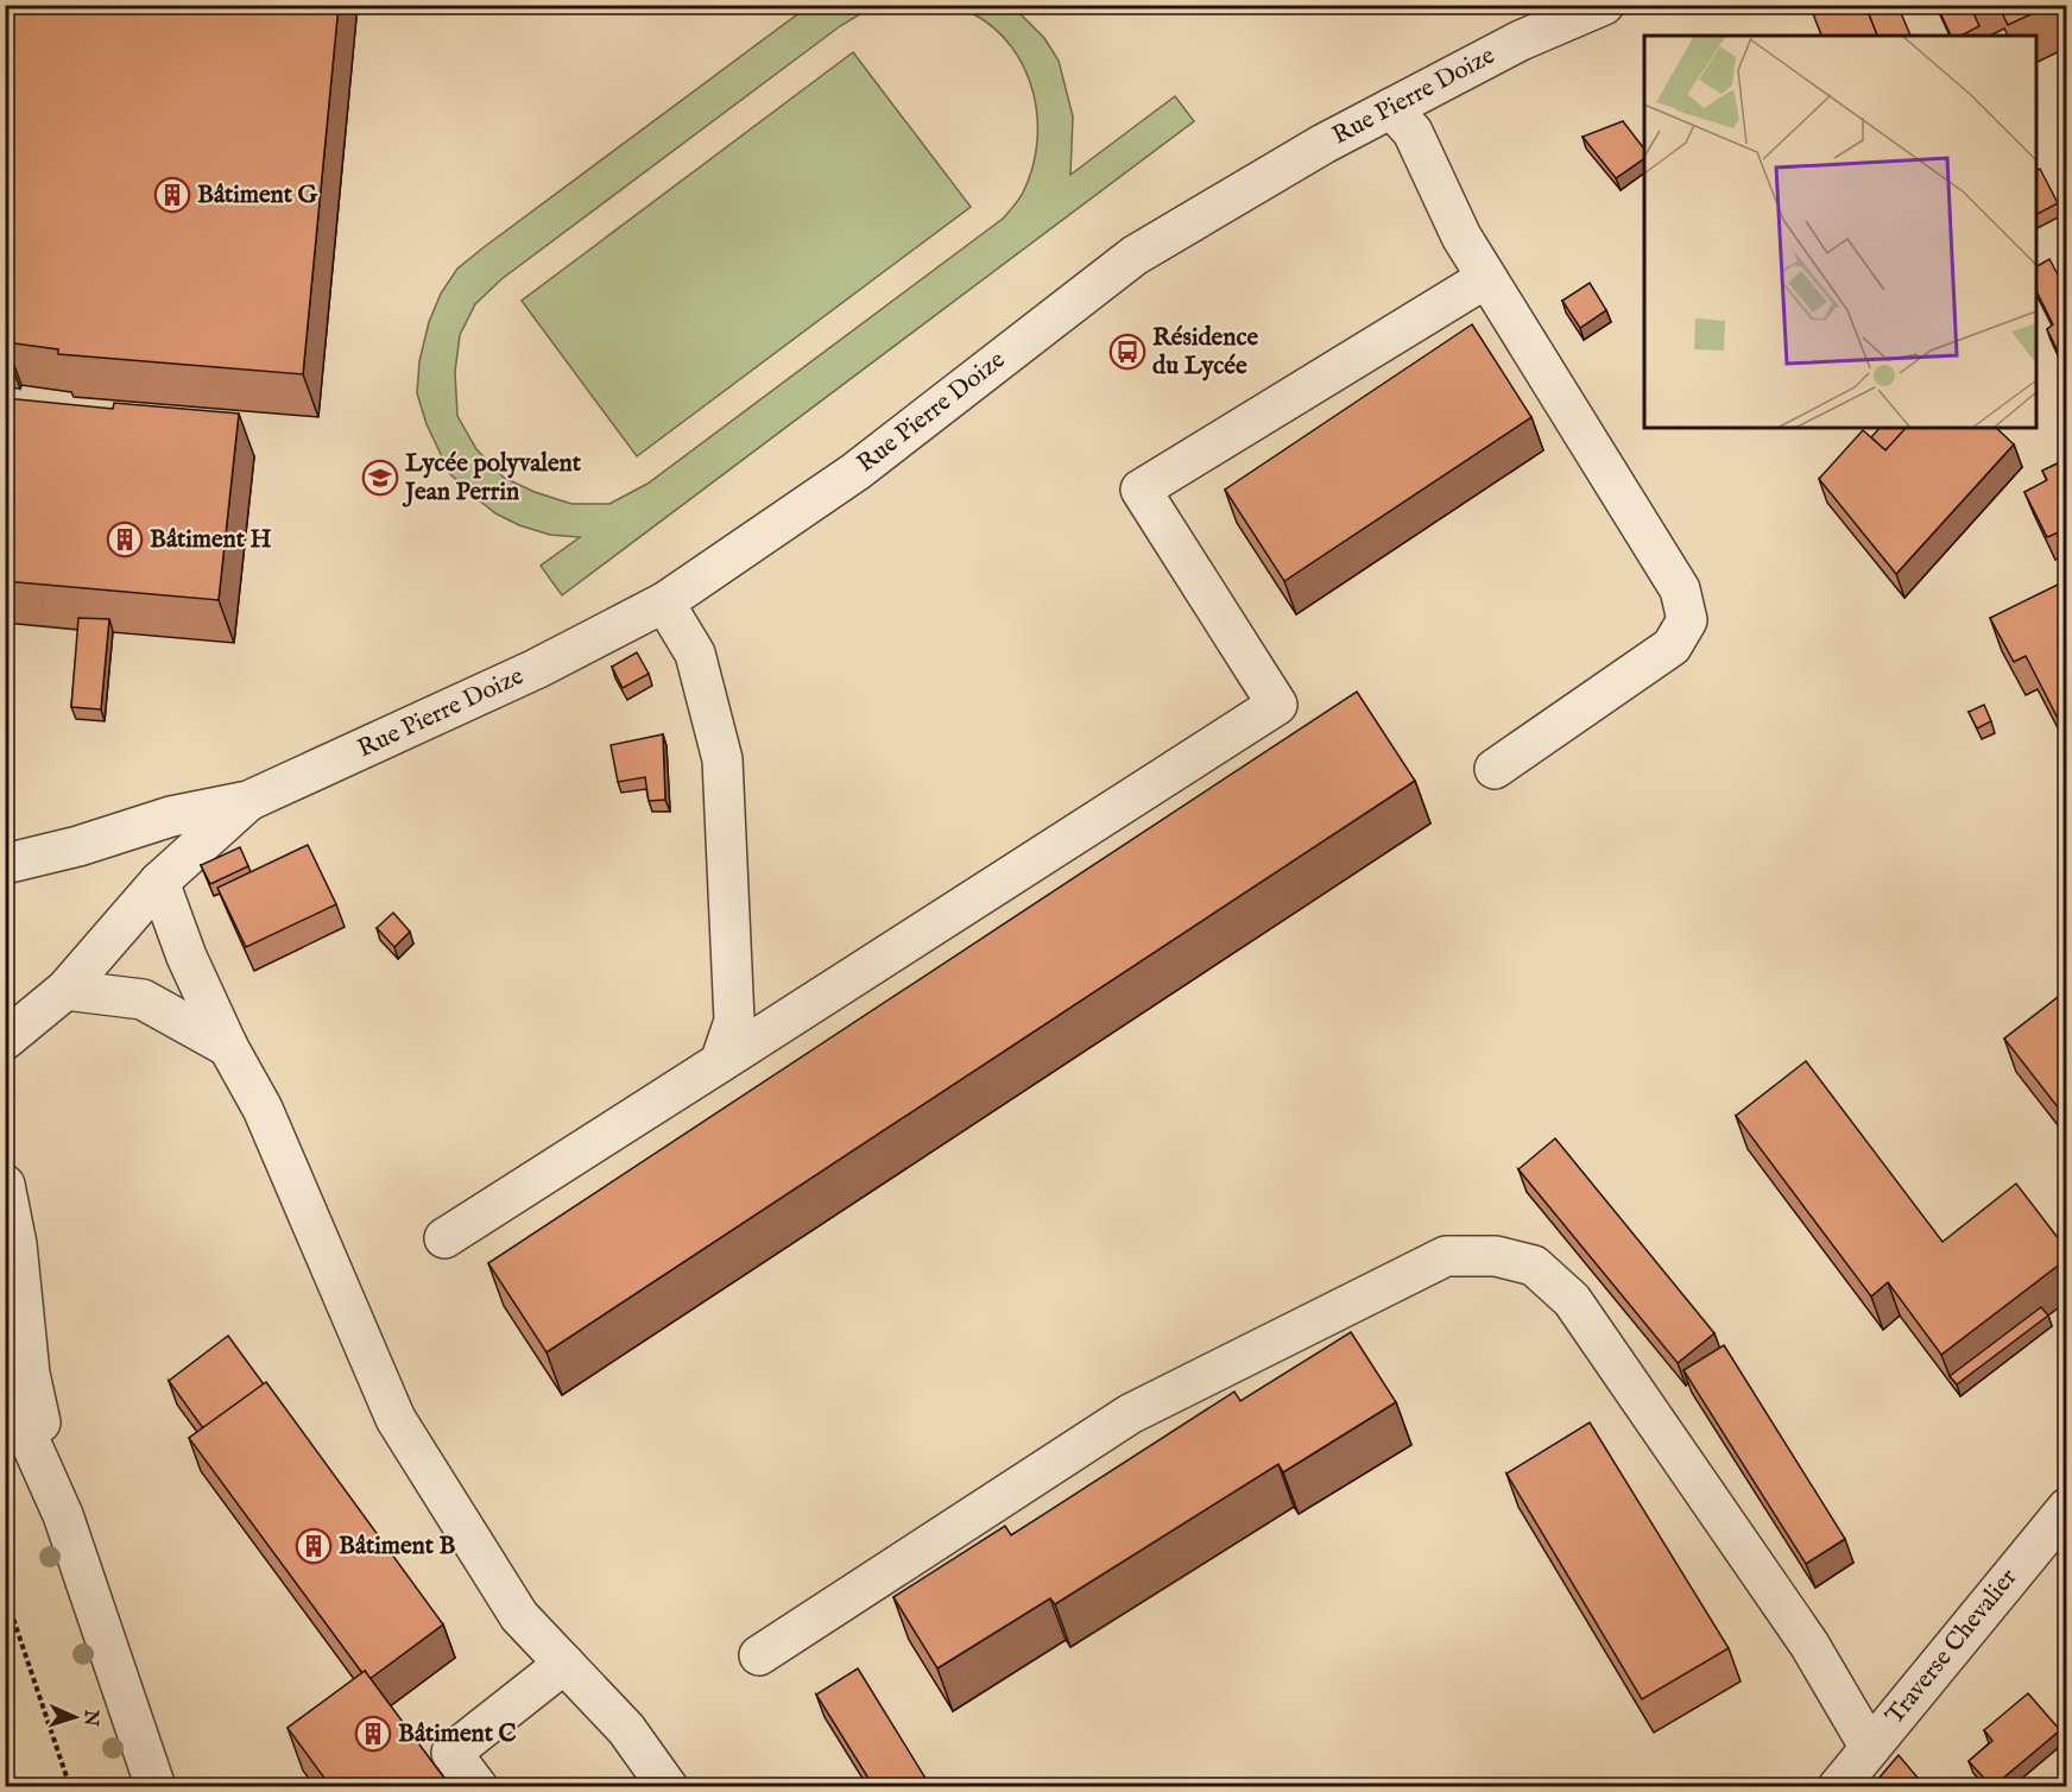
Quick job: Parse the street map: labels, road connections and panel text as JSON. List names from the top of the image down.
{
  "streets": {
    "street": ["Rue Pierre Doize", "Traverse Chevalier"]
  },
  "places": {
    "building": [
      "Bâtiment G",
      "Bâtiment H",
      "Bâtiment B",
      "Bâtiment C"
    ],
    "bus stop": ["Résidence du Lycée"],
    "school or university": ["Lycée polyvalent Jean Perrin"]
  },
  "north": "right"
}
